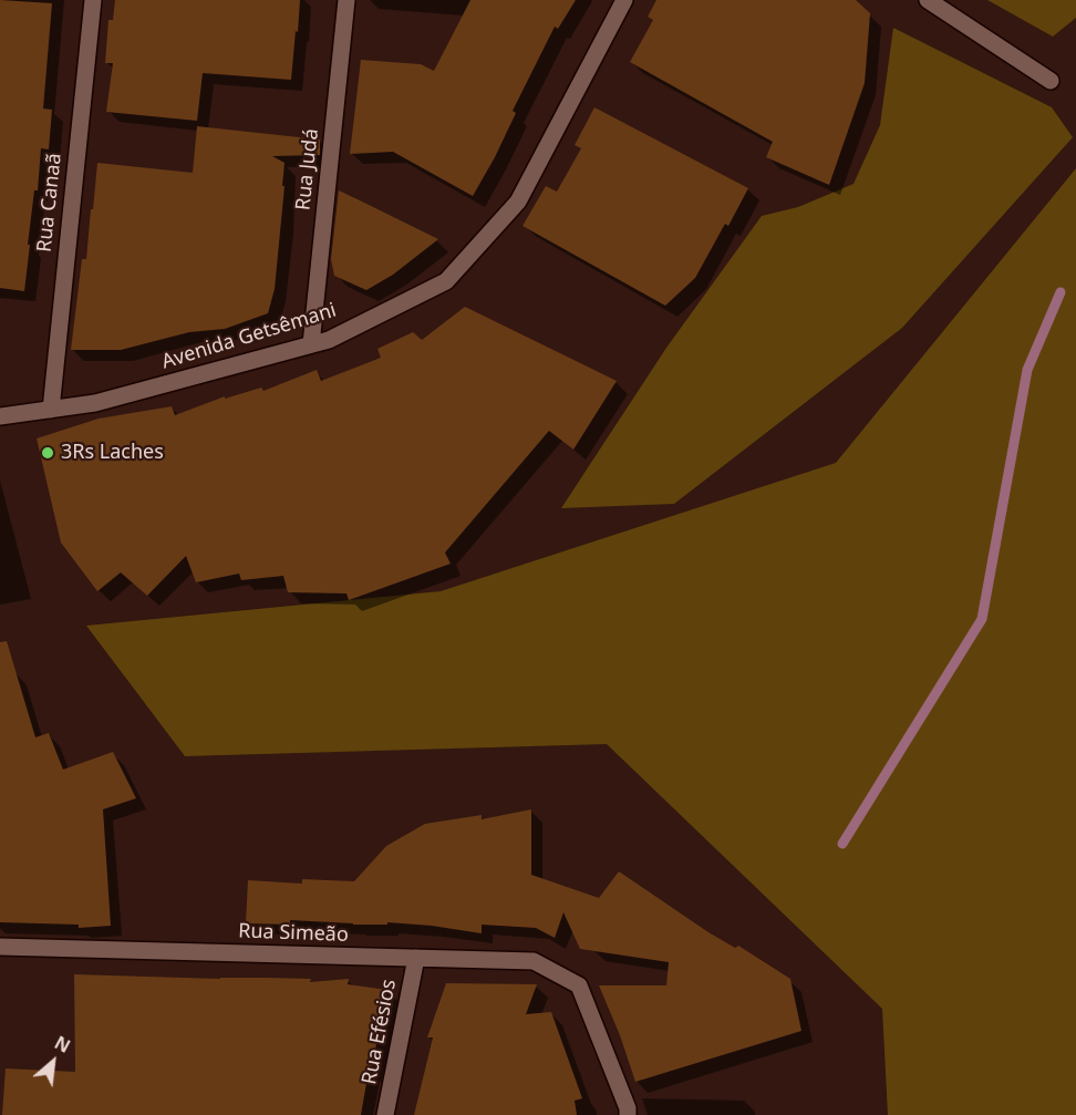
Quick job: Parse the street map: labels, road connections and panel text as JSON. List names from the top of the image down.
{
  "streets": {
    "street": [
      "Rua Judá",
      "Rua Canaã",
      "Avenida Getsêmani",
      "Rua Simeão",
      "Rua Efésios"
    ]
  },
  "crossings": [
    ["Rua Judá", "Avenida Getsêmani"],
    ["Rua Canaã", "Avenida Getsêmani"],
    ["Rua Simeão", "Rua Efésios"]
  ],
  "places": ["3Rs Laches"],
  "north": "top right"
}
